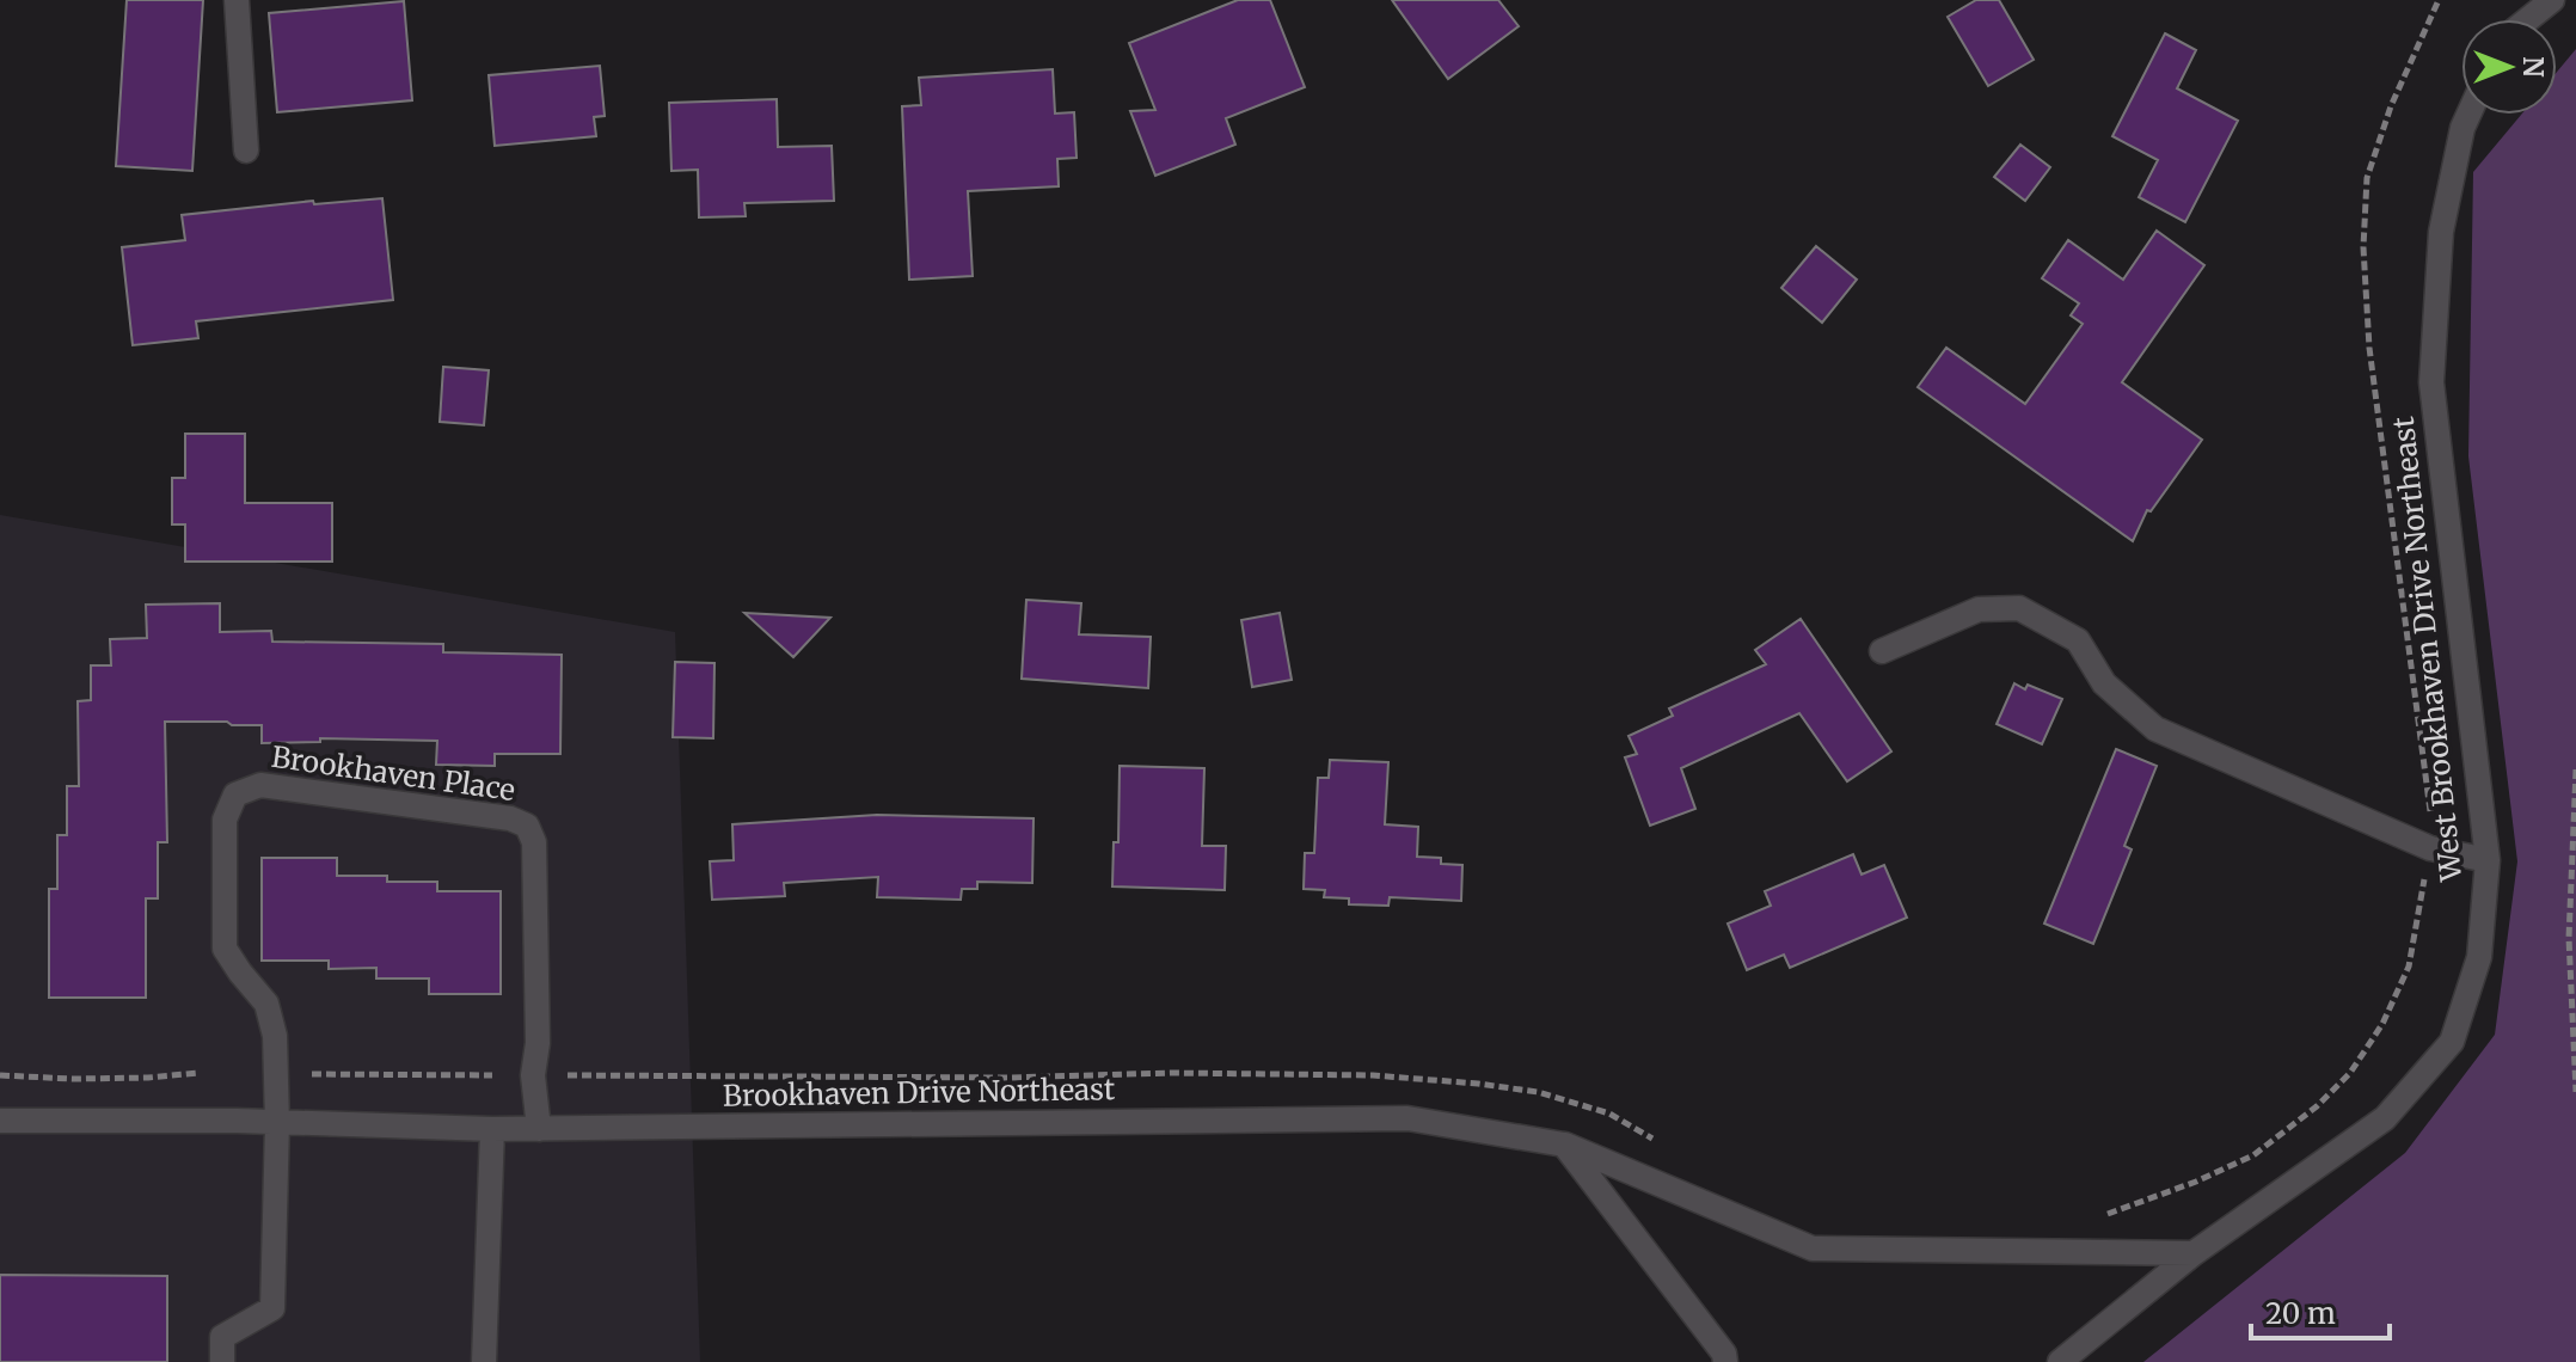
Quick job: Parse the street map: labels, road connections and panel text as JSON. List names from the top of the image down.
{
  "streets": {
    "street": ["West Brookhaven Drive Northeast", "Brookhaven Place", "Brookhaven Drive Northeast"]
  },
  "crossings": [
    ["Brookhaven Place", "Brookhaven Drive Northeast"]
  ],
  "scale_bar": "20 m",
  "north": "right"
}
